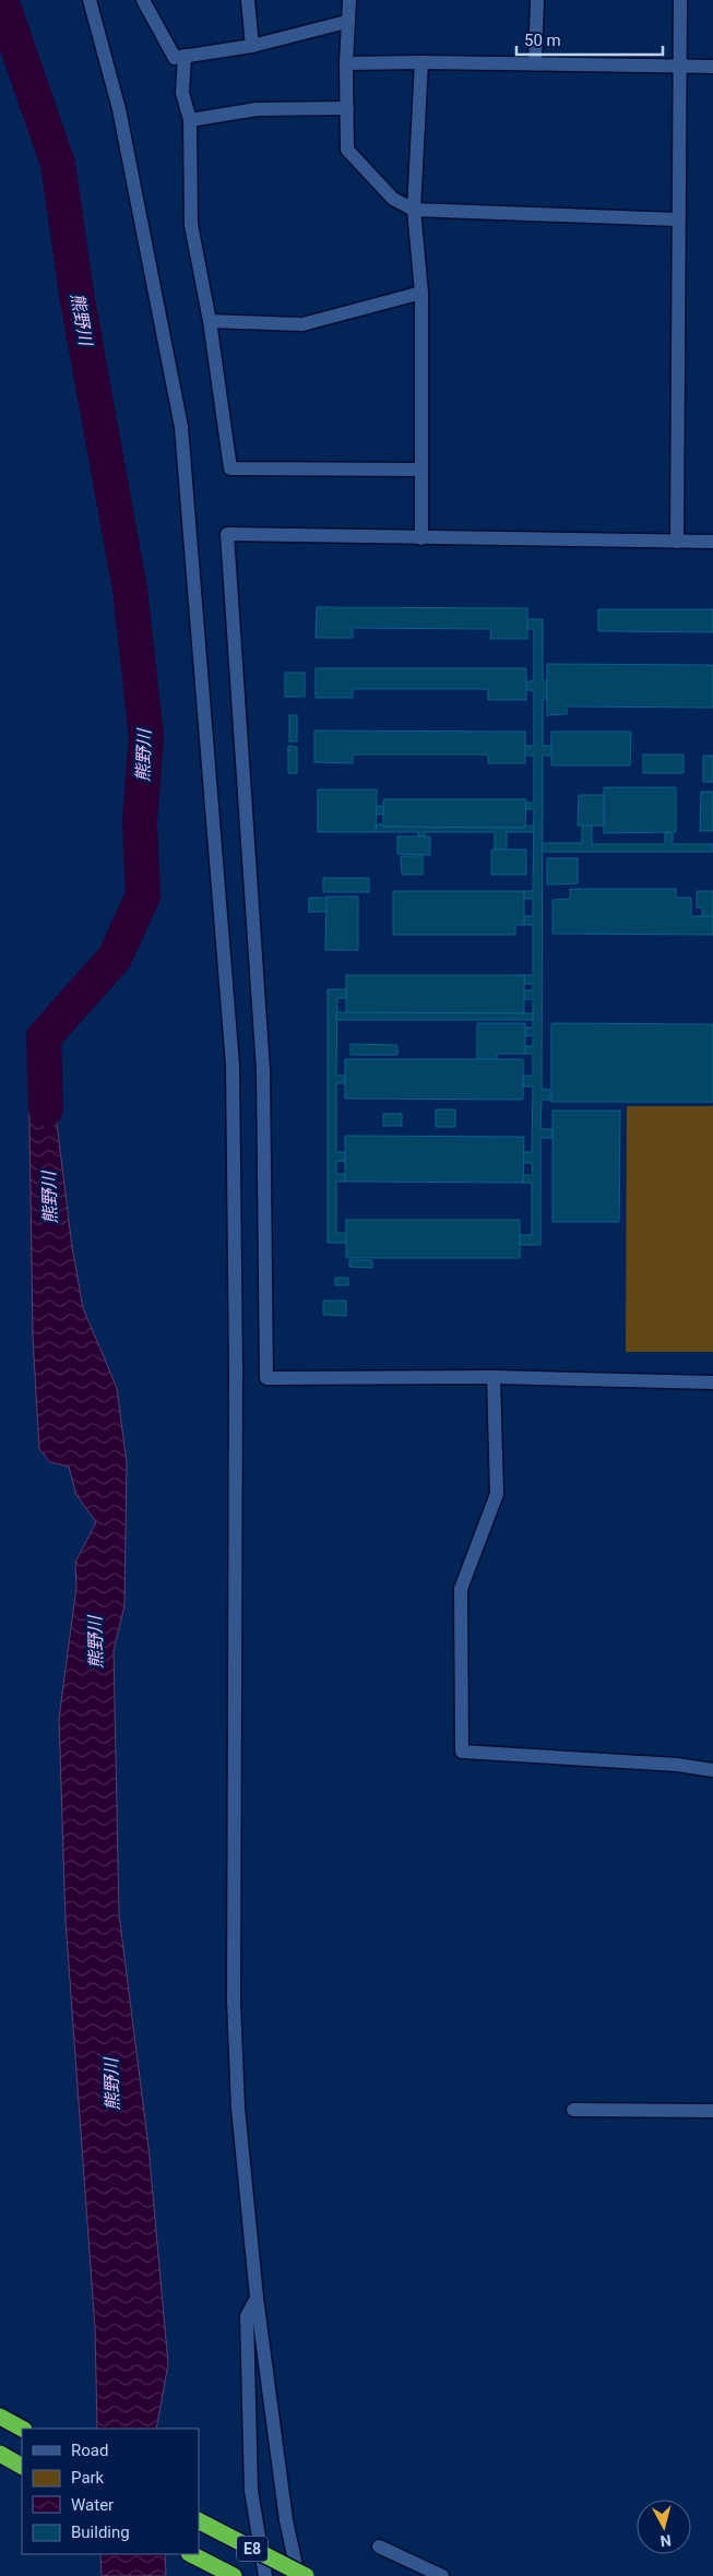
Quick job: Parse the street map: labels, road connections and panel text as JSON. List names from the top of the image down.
{
  "streets": {
    "highway": ["E8"]
  },
  "water": ["熊野川"],
  "legend": [
    "Road",
    "Park",
    "Water",
    "Building"
  ],
  "scale_bar": "50 m",
  "north": "bottom"
}
